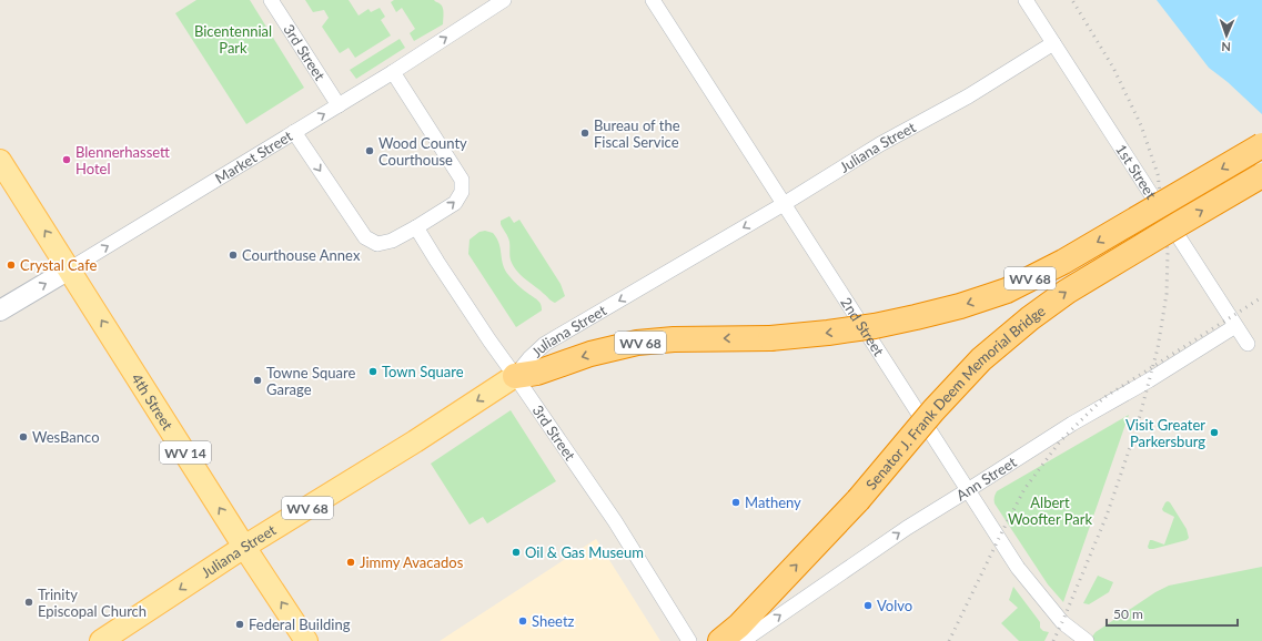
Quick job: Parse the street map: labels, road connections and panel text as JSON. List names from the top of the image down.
{
  "streets": {
    "highway": ["WV 68", "Senator J. Frank Deem Memorial Bridge"],
    "main road": ["Juliana Street", "4th Street", "WV 14"],
    "street": [
      "3rd Street",
      "Market Street",
      "1st Street",
      "2nd Street",
      "Ann Street"
    ]
  },
  "crossings": [
    ["3rd Street", "Juliana Street"],
    ["3rd Street", "Market Street"],
    ["3rd Street", "WV 68"],
    ["Juliana Street", "1st Street"],
    ["Juliana Street", "WV 68"],
    ["Juliana Street", "2nd Street"],
    ["Juliana Street", "4th Street"],
    ["Market Street", "4th Street"],
    ["1st Street", "Ann Street"],
    ["2nd Street", "Ann Street"]
  ],
  "one_way": [
    "Juliana Street",
    "Market Street",
    "4th Street",
    "Ann Street"
  ],
  "parks": ["Bicentennial Park", "Albert Woofter Park"],
  "places": [
    "Bureau of the Fiscal Service",
    "Wood County Courthouse",
    "Blennerhassett Hotel",
    "Courthouse Annex",
    "Crystal Cafe",
    "Town Square",
    "Towne Square Garage",
    "Visit Greater Parkersburg",
    "WesBanco",
    "Matheny",
    "Oil & Gas Museum",
    "Jimmy Avacados",
    "Trinity Episcopal Church",
    "Volvo",
    "Sheetz",
    "Federal Building"
  ],
  "scale_bar": "50 m",
  "north": "bottom"
}
